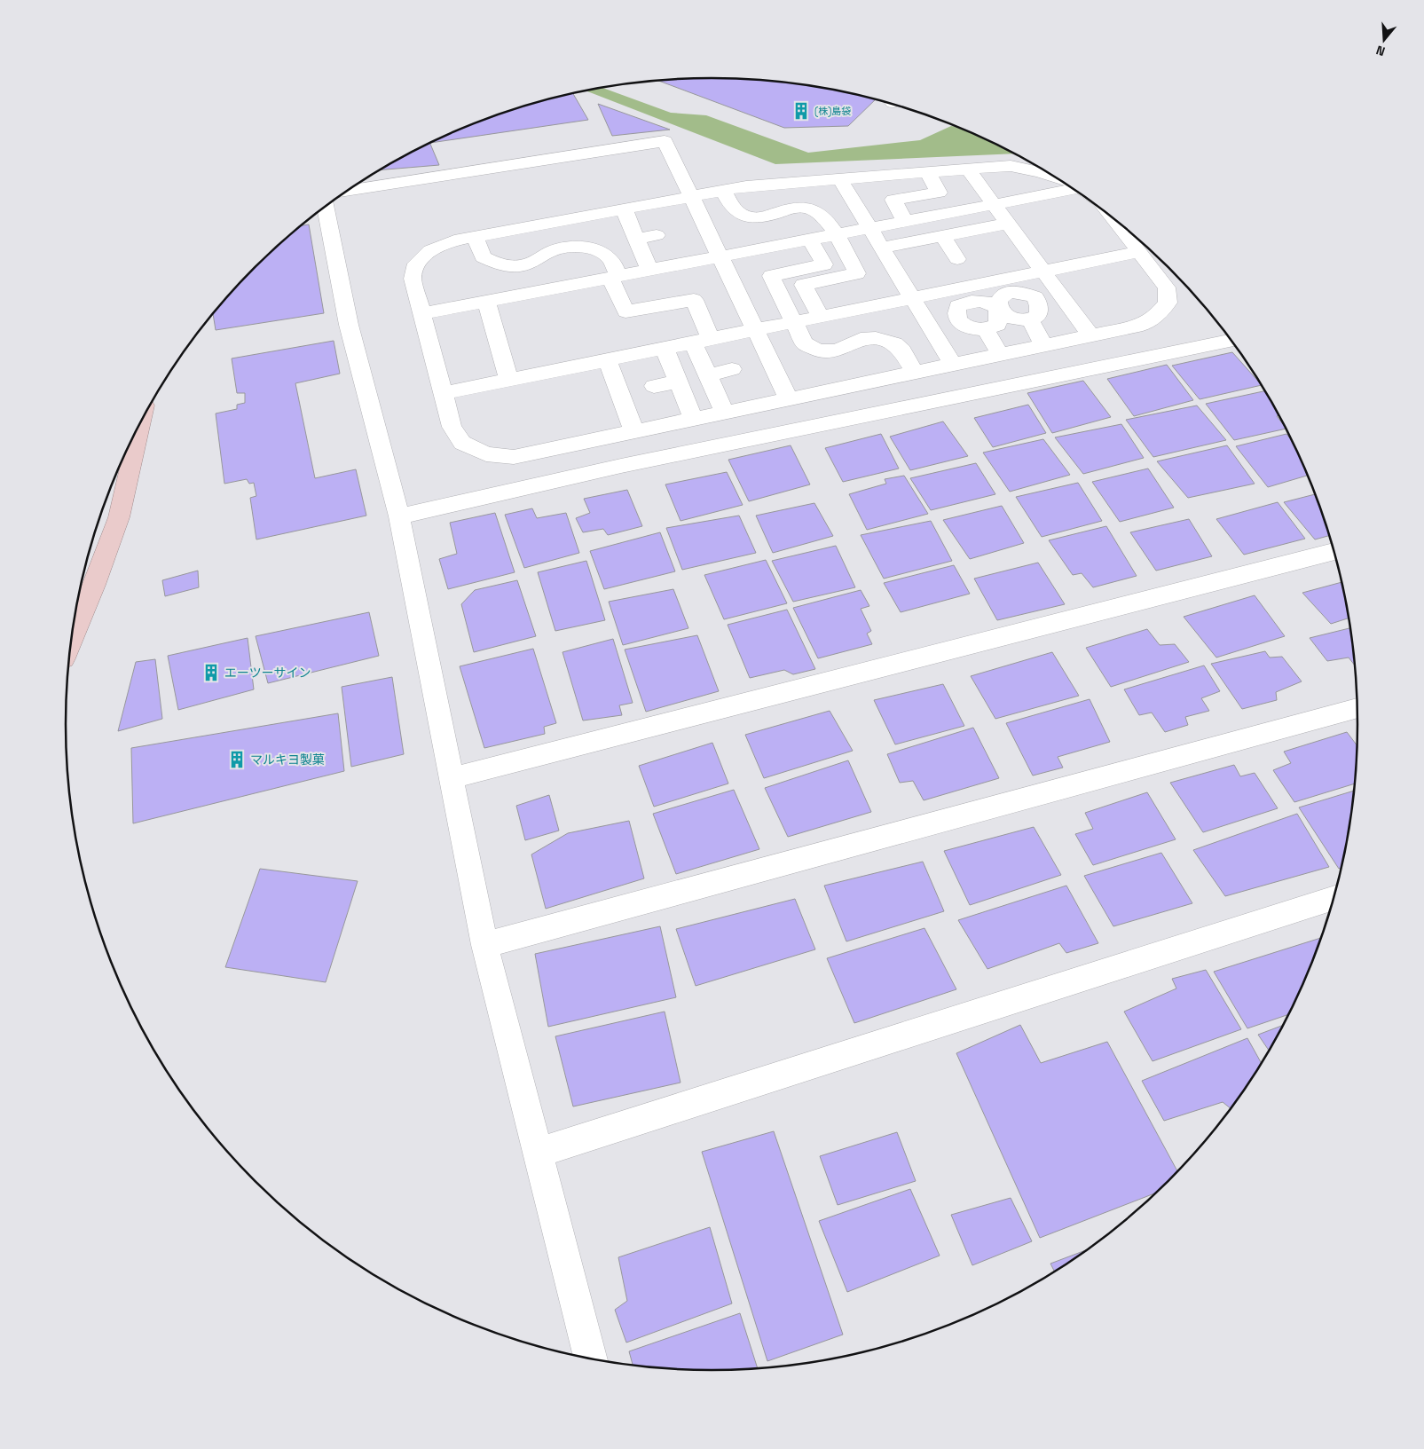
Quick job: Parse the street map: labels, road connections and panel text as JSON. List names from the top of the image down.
{
  "places": {
    "building": ["(株)島袋", "エーツーサイン", "マルキヨ製菓"]
  },
  "north": "bottom"
}
